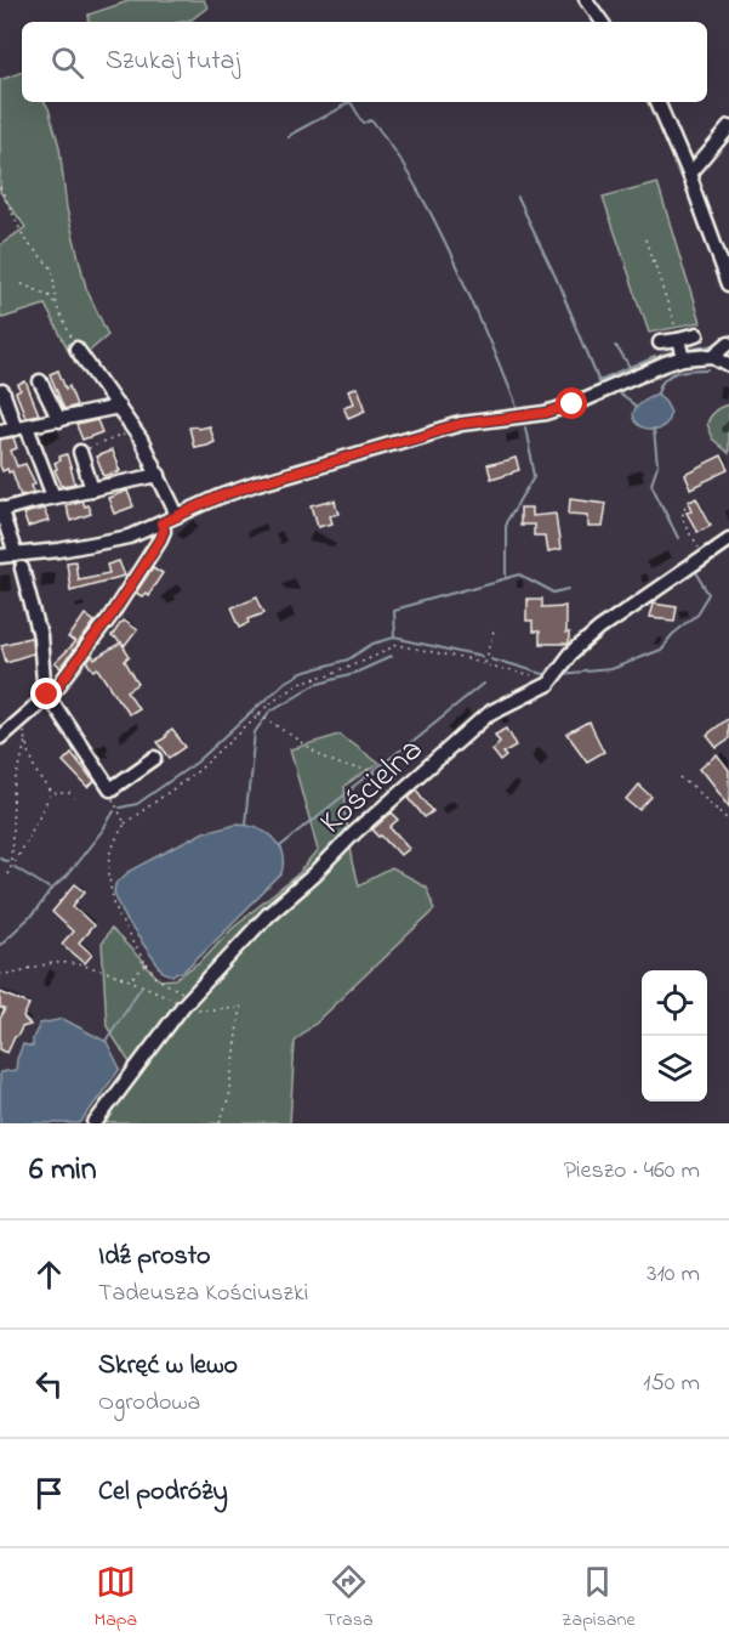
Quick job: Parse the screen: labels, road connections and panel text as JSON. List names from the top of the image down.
{
  "streets": {
    "street": ["Kościelna"]
  },
  "page": {
    "search": "Szukaj tutaj",
    "heading": ["6 min", "Pieszo · 460 m"],
    "list": [
      ["Idź prosto", "Tadeusza Kościuszki", "310 m"],
      ["Skręć w lewo", "Ogrodowa", "150 m"],
      "Cel podróży"
    ],
    "nav": ["Mapa", "Trasa", "Zapisane"]
  }
}
